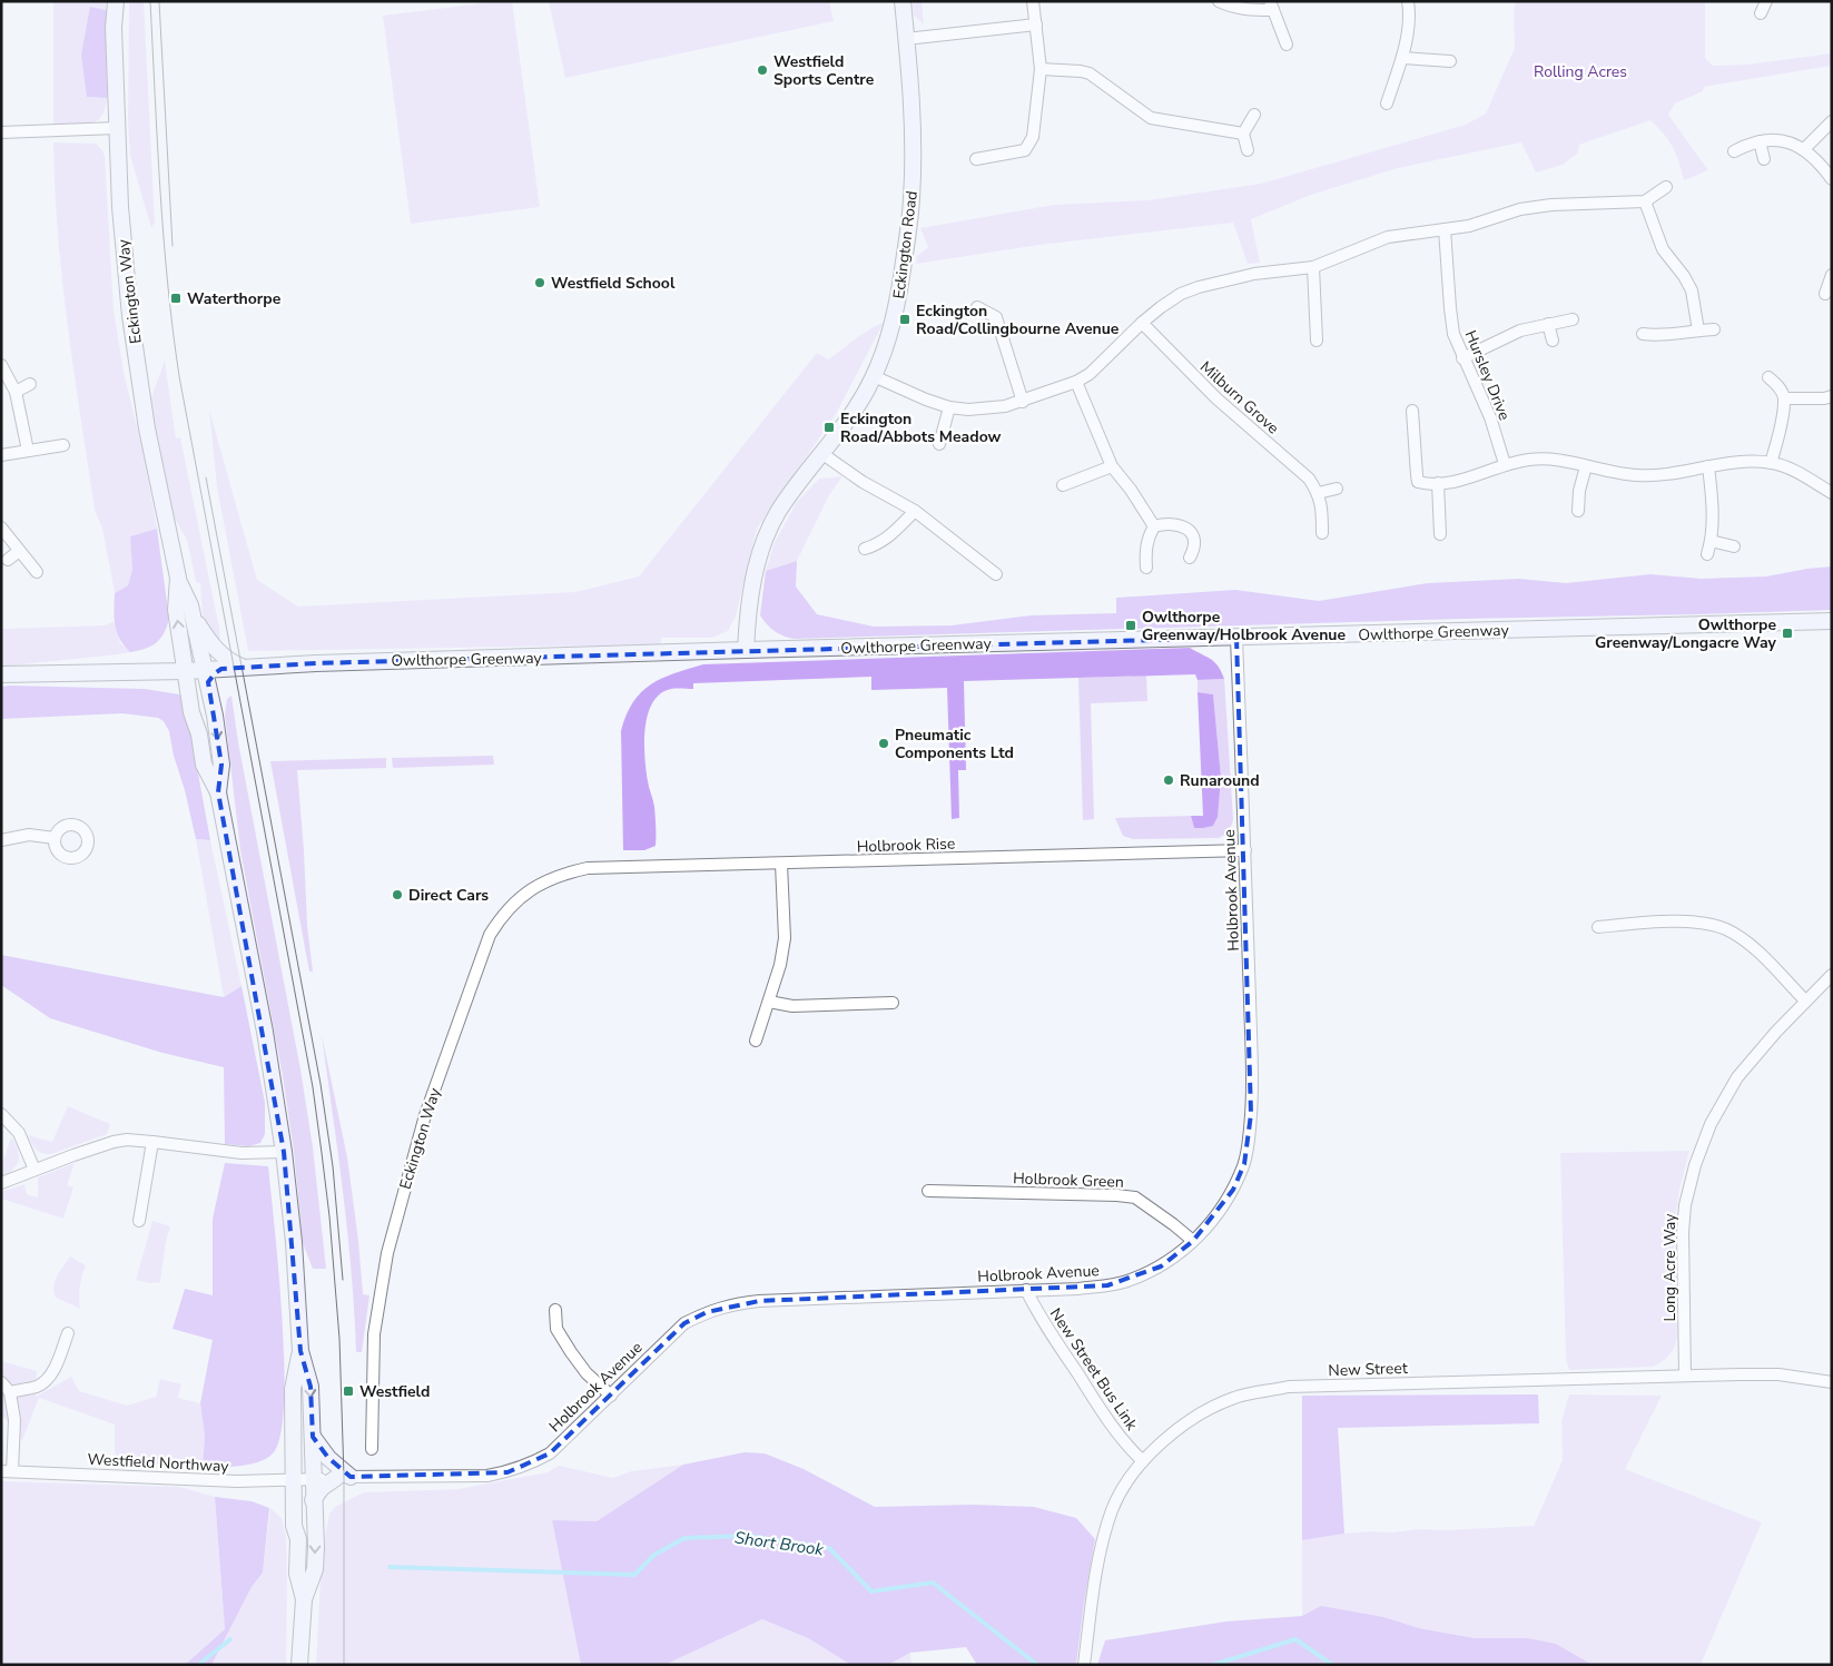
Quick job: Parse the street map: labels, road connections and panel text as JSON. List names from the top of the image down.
{
  "streets": {
    "street": [
      "Eckington Road",
      "Eckington Way",
      "Hursley Drive",
      "Milburn Grove",
      "Owlthorpe Greenway",
      "Holbrook Rise",
      "Holbrook Avenue",
      "Holbrook Green",
      "Long Acre Way",
      "New Street Bus Link",
      "New Street",
      "Westfield Northway"
    ]
  },
  "crossings": [
    ["Eckington Road", "Owlthorpe Greenway"],
    ["Eckington Way", "Owlthorpe Greenway"],
    ["Eckington Way", "Holbrook Rise"],
    ["Eckington Way", "Holbrook Avenue"],
    ["Eckington Way", "Westfield Northway"],
    ["Owlthorpe Greenway", "Holbrook Avenue"],
    ["Holbrook Rise", "Holbrook Avenue"],
    ["Holbrook Avenue", "Holbrook Green"],
    ["Holbrook Avenue", "New Street Bus Link"],
    ["Holbrook Avenue", "Westfield Northway"],
    ["Long Acre Way", "New Street"],
    ["New Street Bus Link", "New Street"]
  ],
  "water": ["Short Brook"],
  "parks": ["Rolling Acres"],
  "places": {
    "other": [
      "Westfield Sports Centre",
      "Westfield School",
      "Pneumatic Components Ltd",
      "Runaround",
      "Direct Cars"
    ],
    "transit": [
      "Waterthorpe",
      "Eckington Road/Collingbourne Avenue",
      "Eckington Road/Abbots Meadow",
      "Owlthorpe Greenway/Holbrook Avenue",
      "Owlthorpe Greenway/Longacre Way",
      "Westfield"
    ]
  }
}
